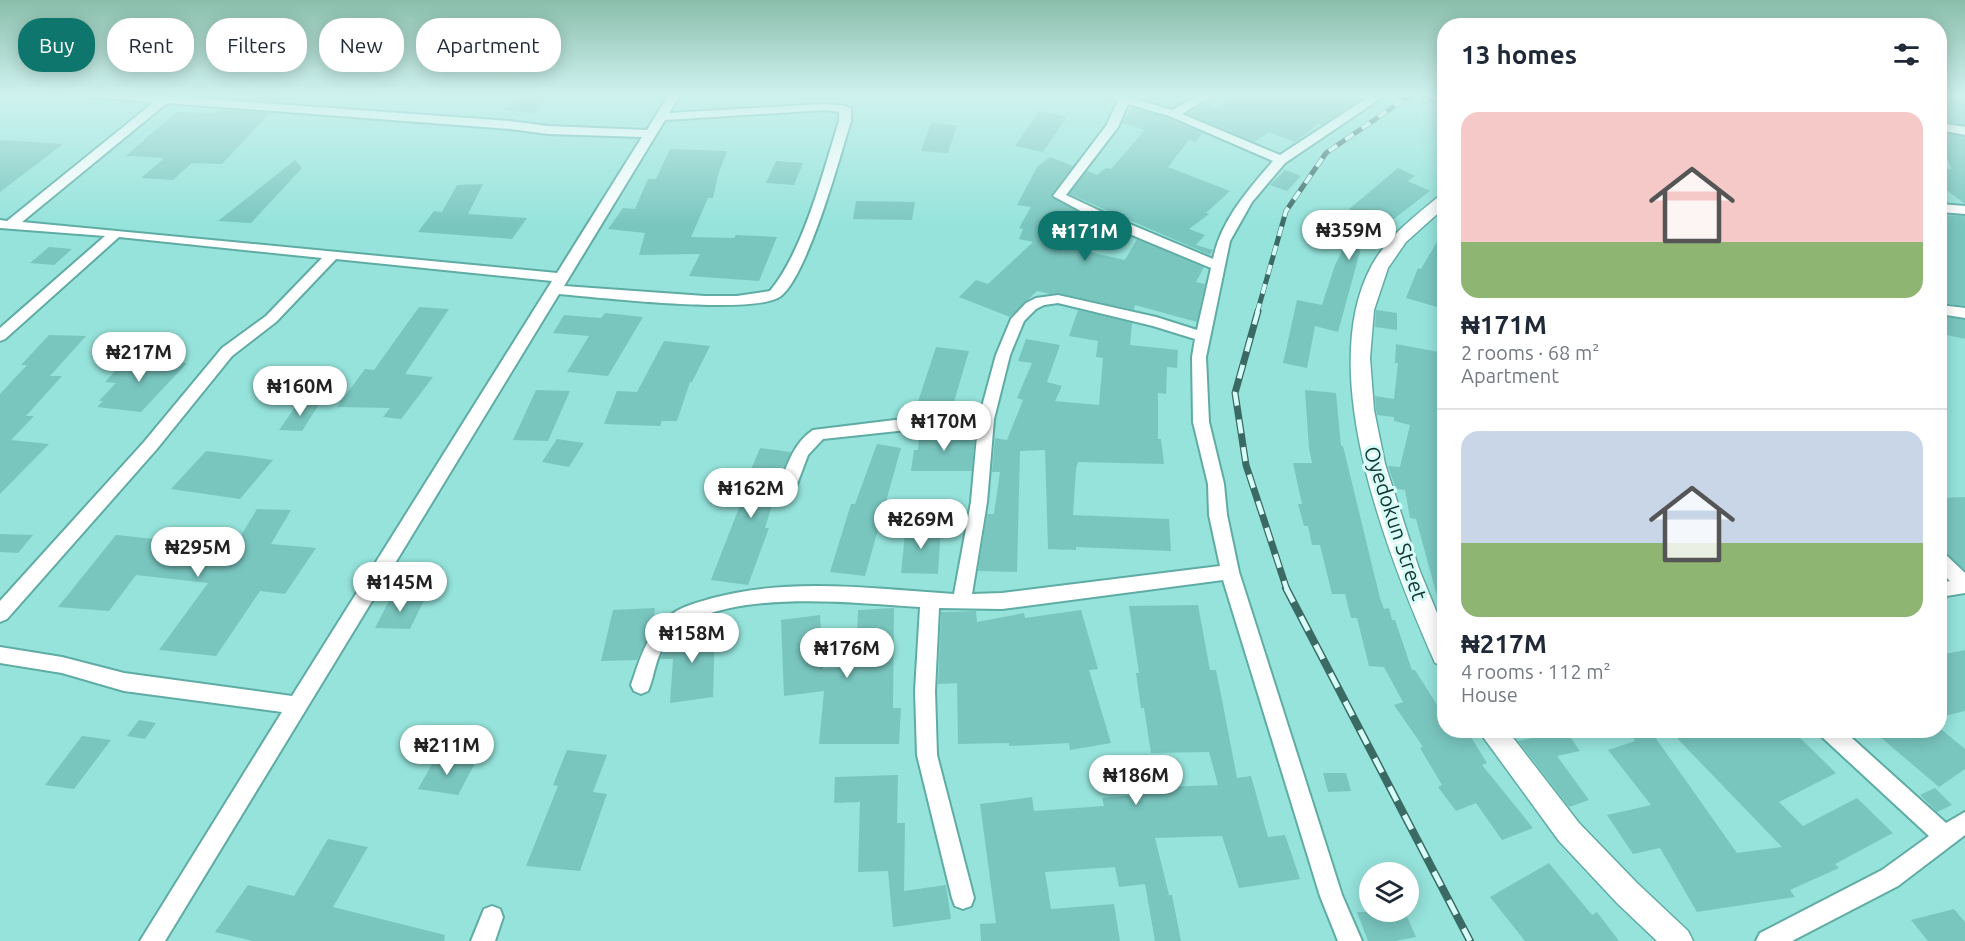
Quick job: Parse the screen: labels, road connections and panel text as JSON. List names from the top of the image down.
{
  "streets": {
    "street": ["Oyedokun Street"]
  },
  "page": {
    "chip": [
      "Buy",
      "Rent",
      "Filters",
      "New",
      "Apartment"
    ],
    "heading": "13 homes",
    "list": [
      {
        "name": "₦171M",
        "note": "2 rooms · 68 m² · Apartment"
      },
      {
        "name": "₦217M",
        "note": "4 rooms · 112 m² · House"
      }
    ],
    "price": [
      "₦359M",
      "₦171M",
      "₦217M",
      "₦160M",
      "₦170M",
      "₦162M",
      "₦269M",
      "₦295M",
      "₦145M",
      "₦158M",
      "₦176M",
      "₦211M",
      "₦186M"
    ]
  }
}
